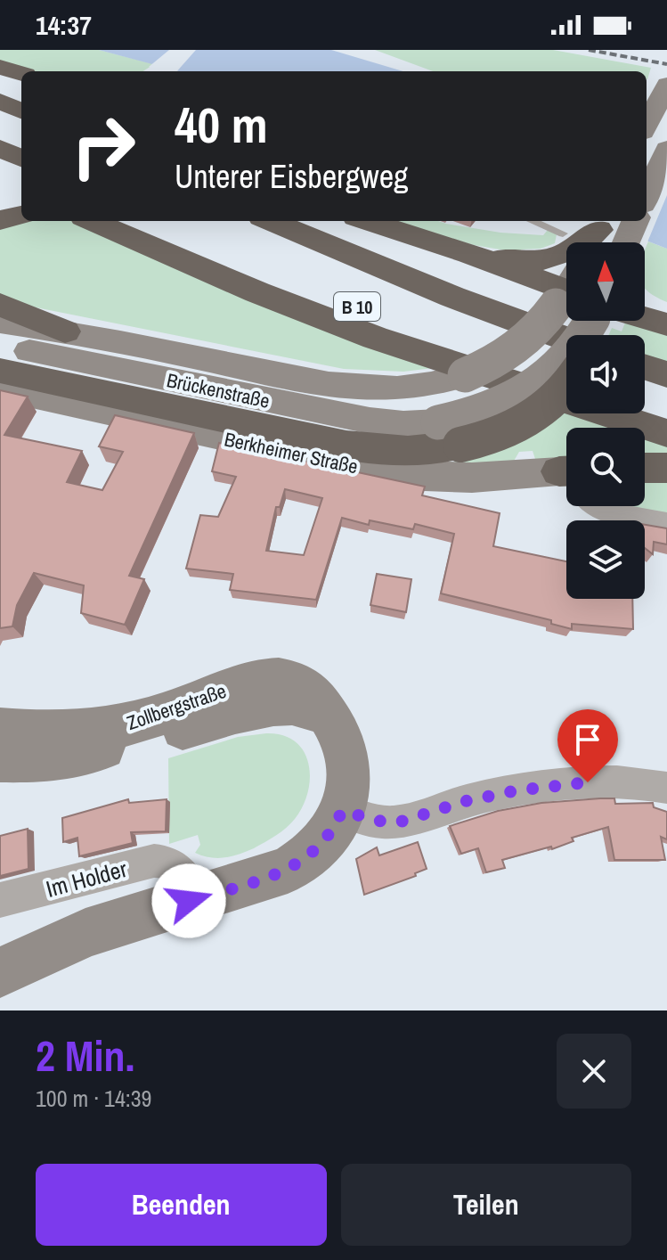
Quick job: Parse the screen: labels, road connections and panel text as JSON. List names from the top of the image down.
{
  "streets": {
    "highway": ["B 10"],
    "main road": ["Brückenstraße", "Berkheimer Straße", "Zollbergstraße"],
    "street": ["Im Holder"]
  },
  "crossings": [
    ["Zollbergstraße", "Im Holder"]
  ],
  "north": "top",
  "page": {
    "status": "14:37",
    "turn": ["40 m", "Unterer Eisbergweg"],
    "heading": ["2 Min.", "100 m · 14:39"],
    "buttons": ["Beenden", "Teilen"]
  }
}
